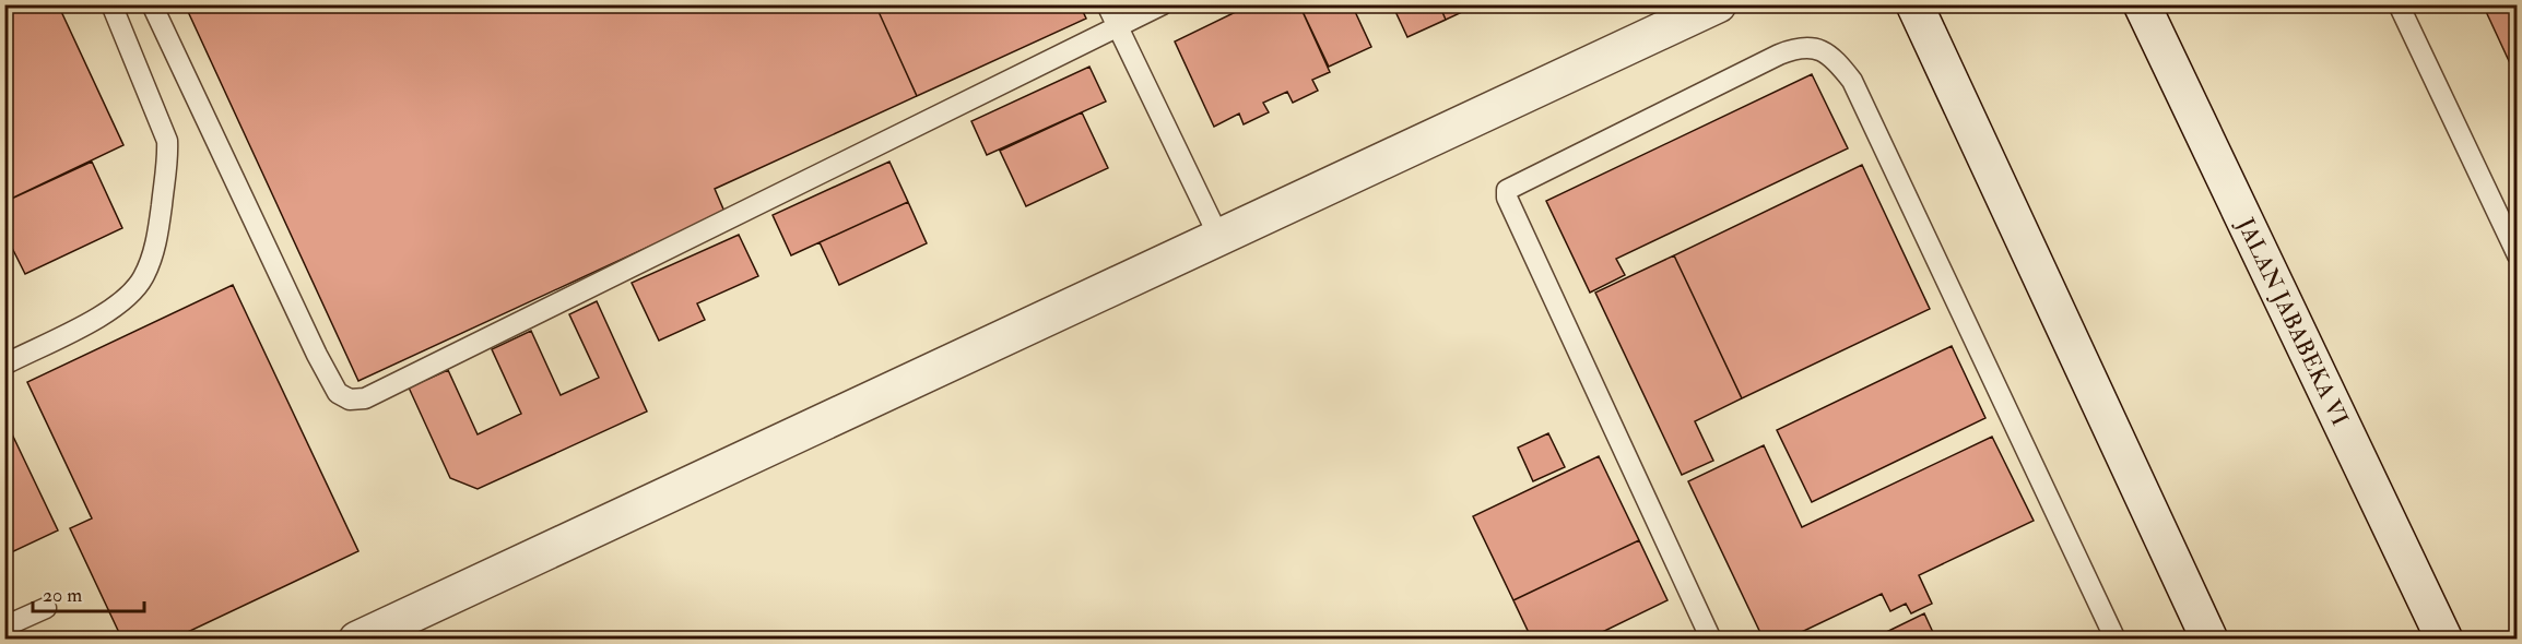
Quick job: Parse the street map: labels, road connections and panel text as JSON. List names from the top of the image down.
{
  "streets": {
    "street": ["JALAN JABABEKA VI"]
  },
  "scale_bar": "20 m"
}
